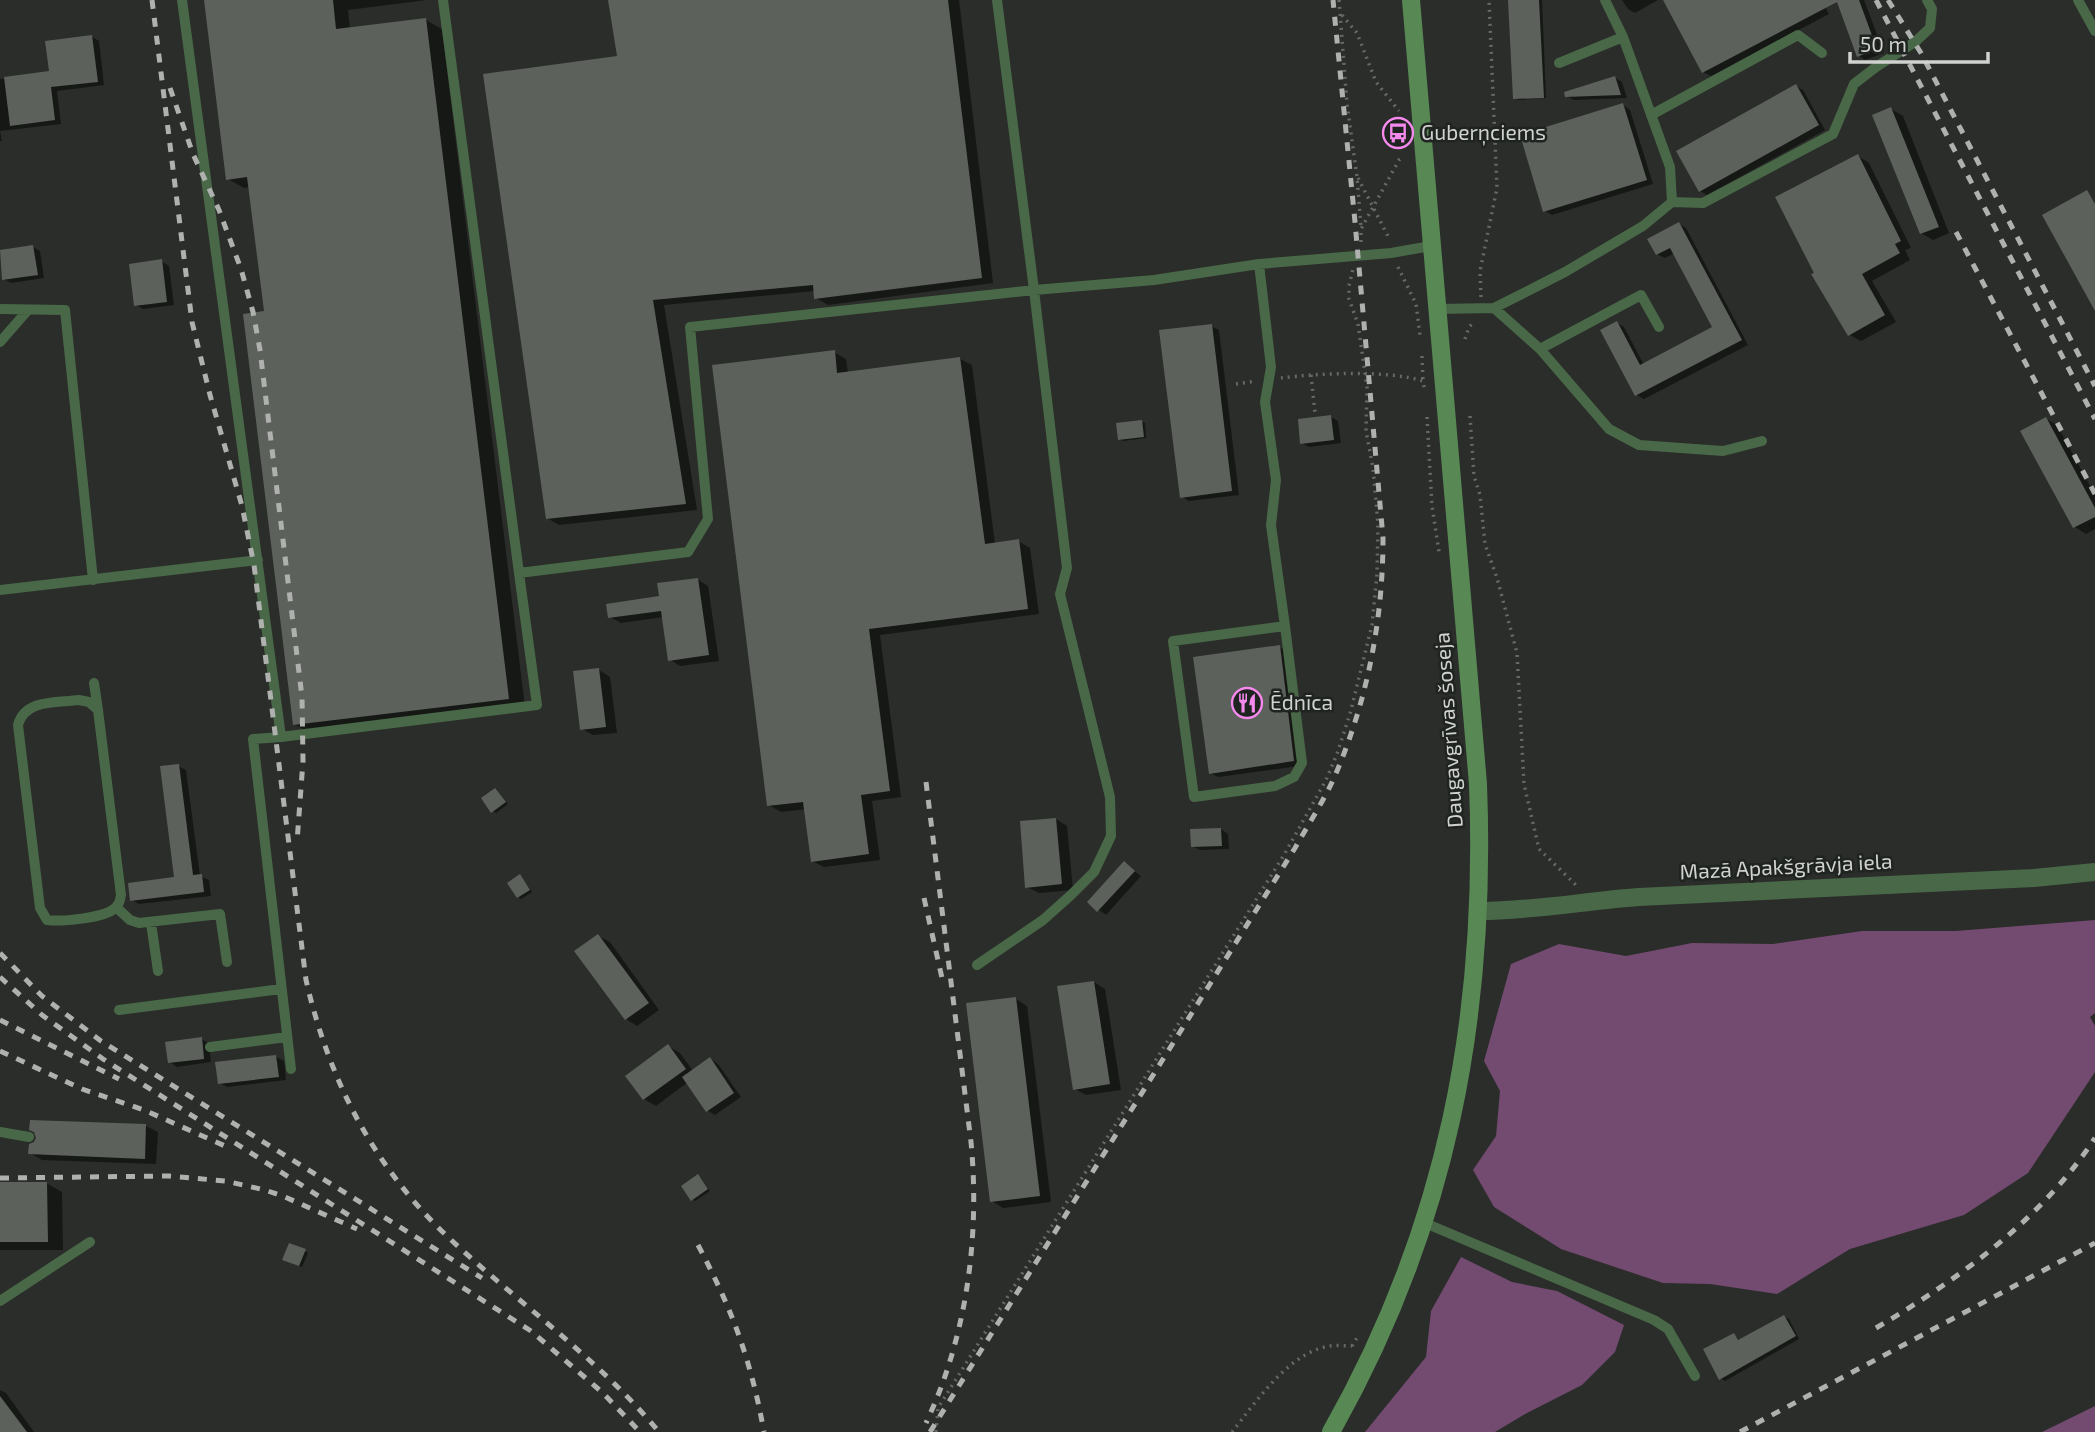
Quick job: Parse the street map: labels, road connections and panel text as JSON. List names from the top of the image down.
{
  "streets": {
    "main road": ["Daugavgrīvas šoseja"],
    "street": ["Mazā Apakšgrāvja iela"]
  },
  "crossings": [
    ["Daugavgrīvas šoseja", "Mazā Apakšgrāvja iela"]
  ],
  "places": {
    "bus stop": ["Guberņciems"],
    "restaurant": ["Ēdnīca"]
  },
  "scale_bar": "50 m"
}
